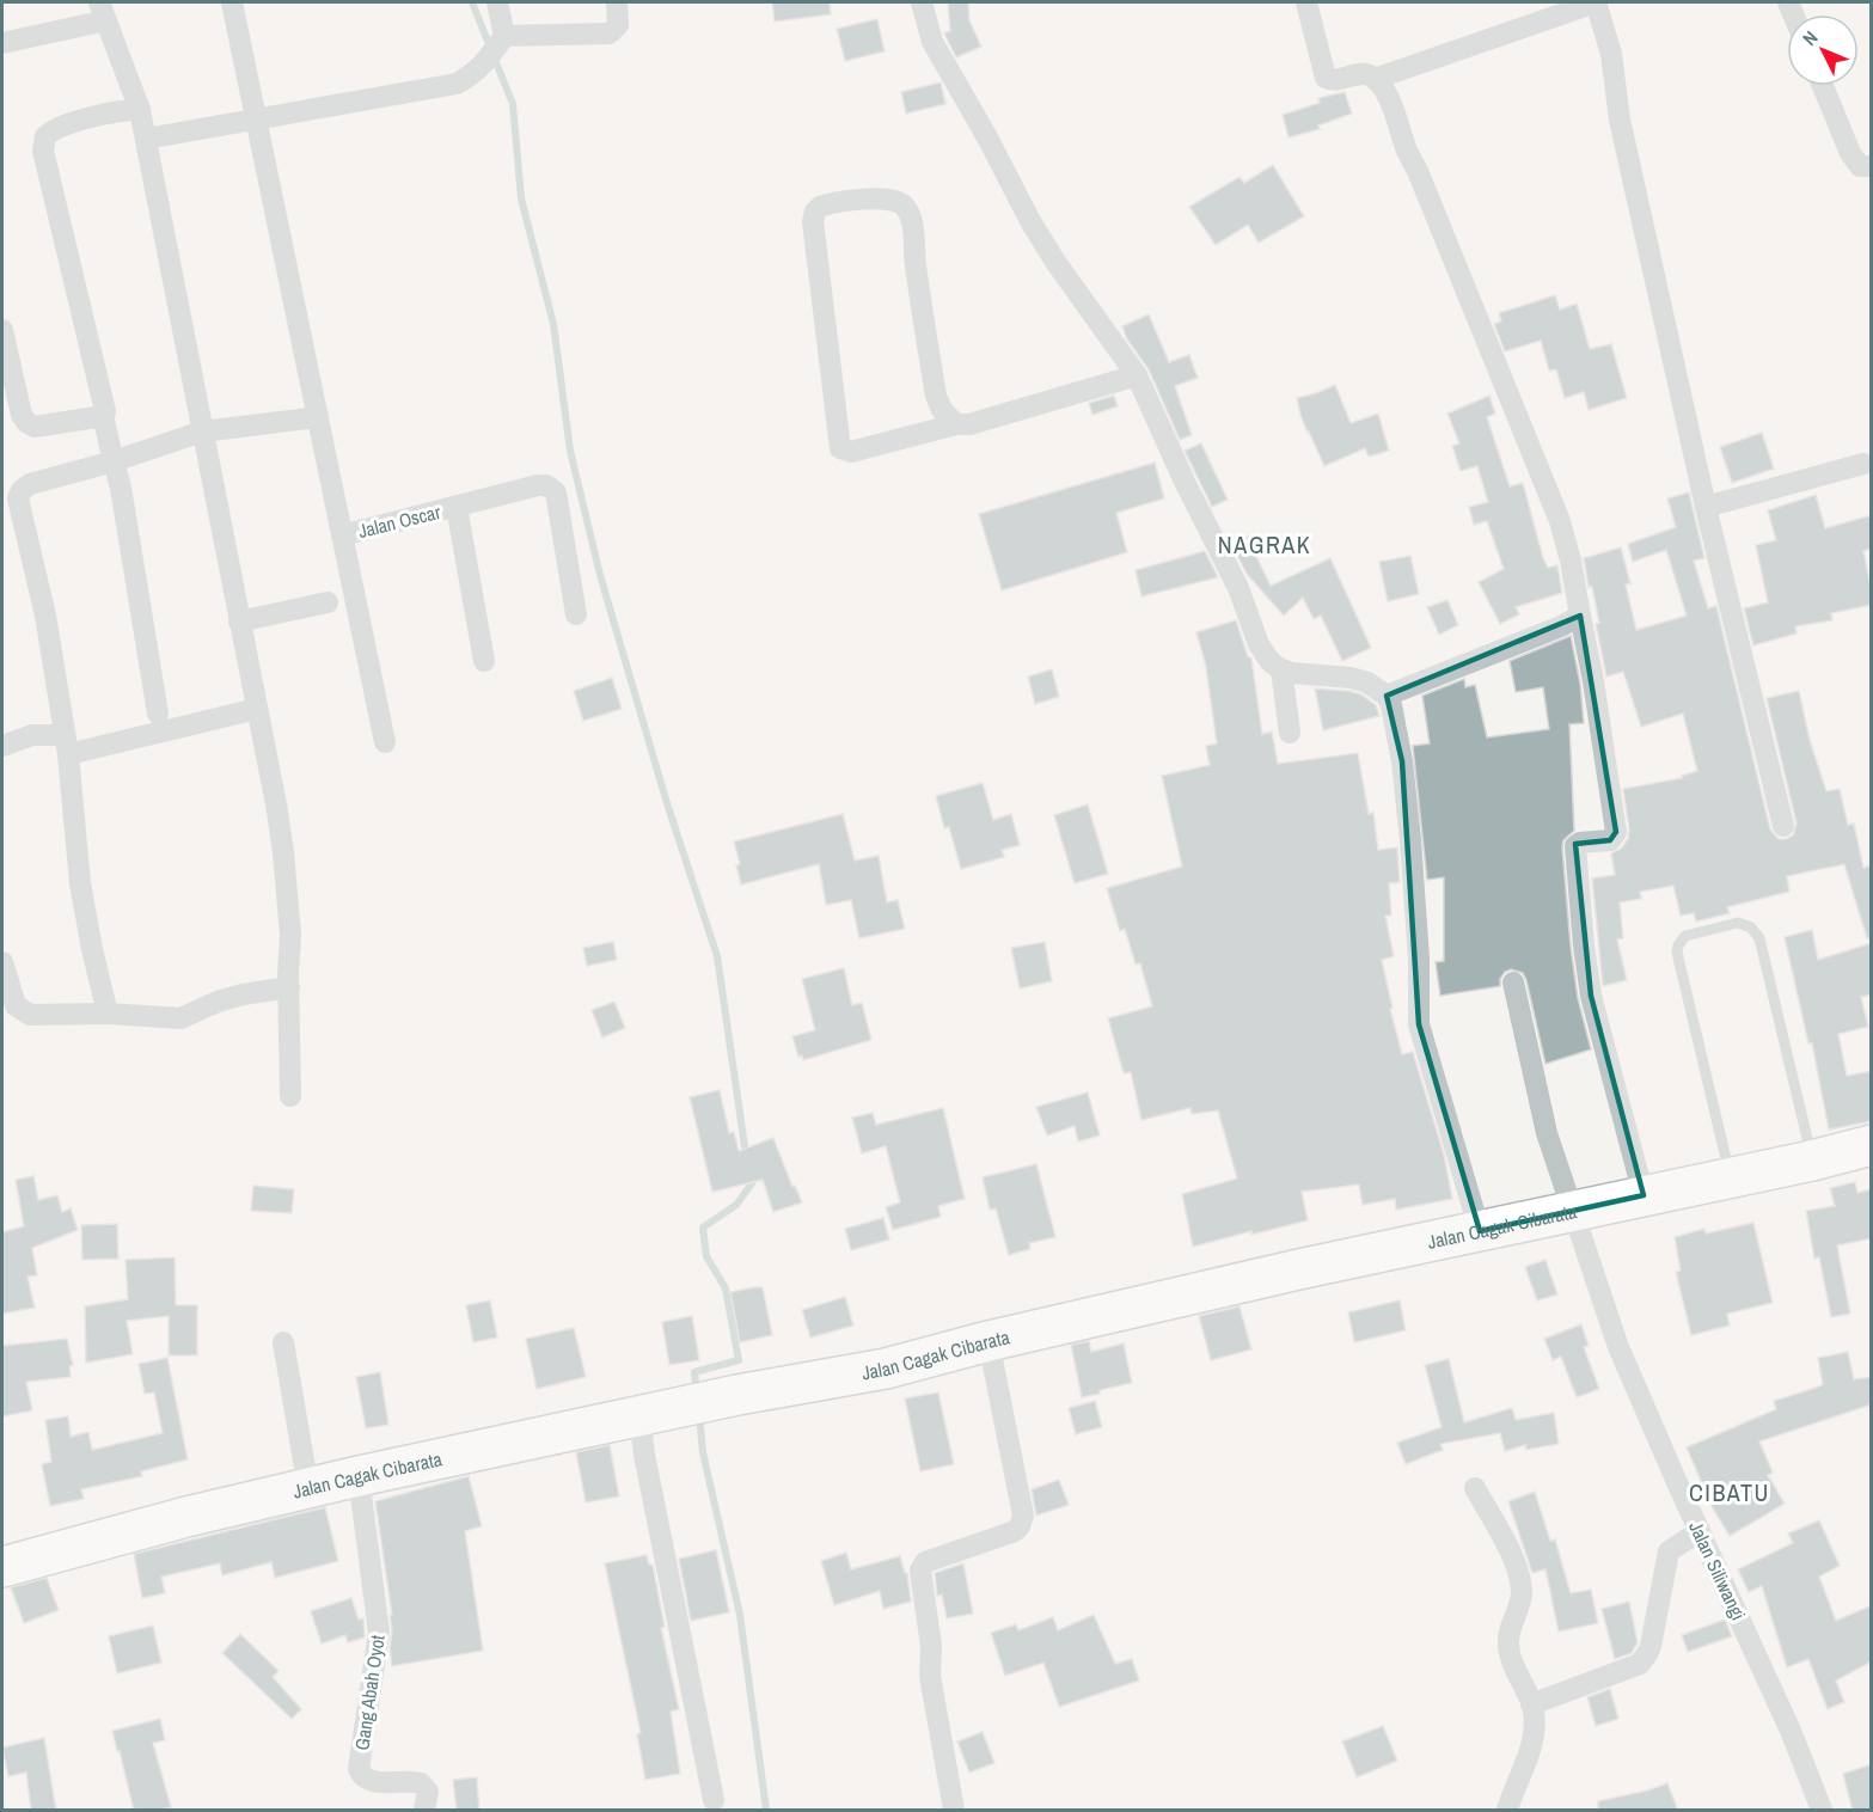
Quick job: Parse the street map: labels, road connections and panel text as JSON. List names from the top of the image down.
{
  "streets": {
    "highway": ["Jalan Cagak Cibarata"],
    "street": ["Jalan Oscar", "Jalan Siliwangi", "Gang Abah Oyot"]
  },
  "crossings": [
    ["Jalan Cagak Cibarata", "Jalan Siliwangi"],
    ["Jalan Cagak Cibarata", "Gang Abah Oyot"]
  ],
  "districts": ["NAGRAK", "CIBATU"],
  "north": "top left"
}
